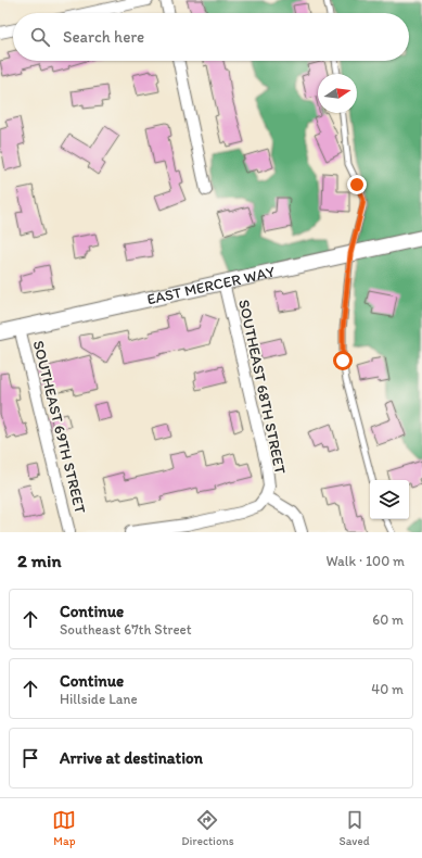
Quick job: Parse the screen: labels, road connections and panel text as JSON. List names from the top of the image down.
{
  "streets": {
    "street": ["EAST MERCER WAY", "SOUTHEAST 68TH STREET", "SOUTHEAST 69TH STREET"]
  },
  "crossings": [
    ["EAST MERCER WAY", "SOUTHEAST 68TH STREET"],
    ["EAST MERCER WAY", "SOUTHEAST 69TH STREET"]
  ],
  "north": "right",
  "page": {
    "search": "Search here",
    "heading": ["2 min", "Walk · 100 m"],
    "list": [
      ["Continue", "Southeast 67th Street", "60 m"],
      ["Continue", "Hillside Lane", "40 m"],
      "Arrive at destination"
    ],
    "nav": ["Map", "Directions", "Saved"]
  }
}
